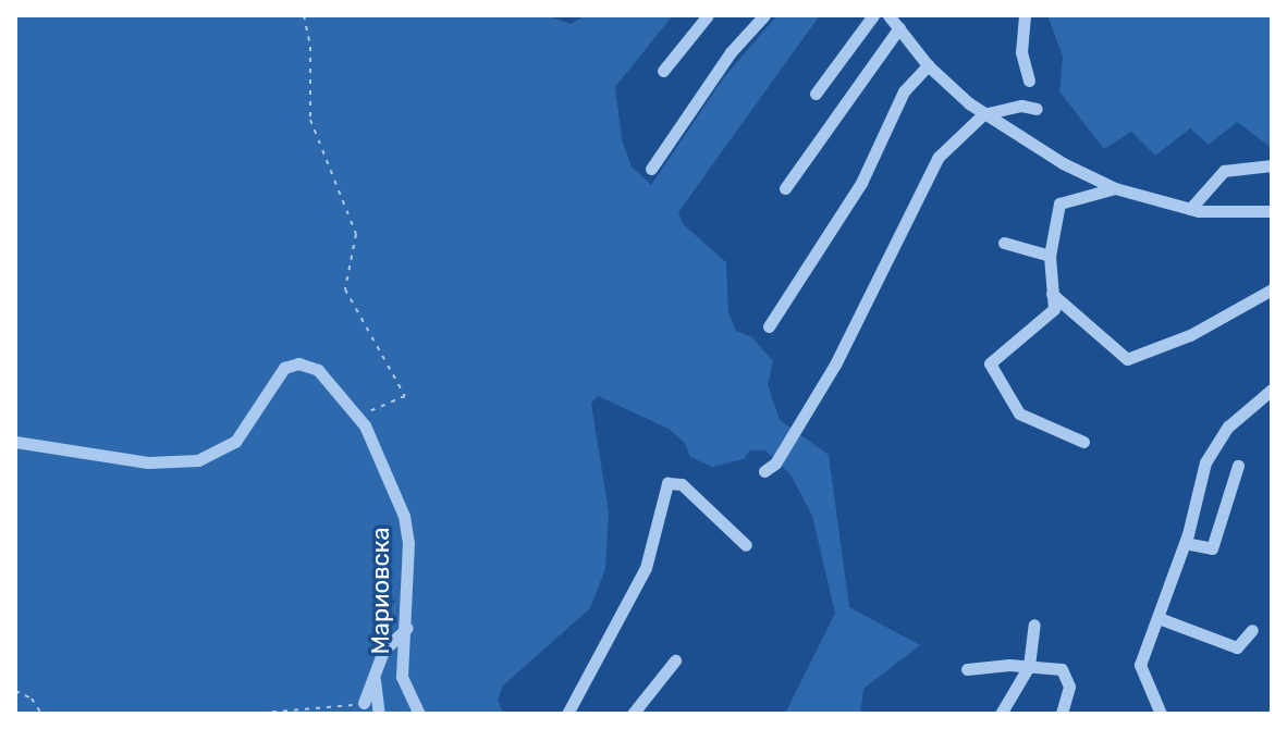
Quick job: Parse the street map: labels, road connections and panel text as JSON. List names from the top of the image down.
{
  "streets": {
    "street": ["Мариовска"]
  }
}
